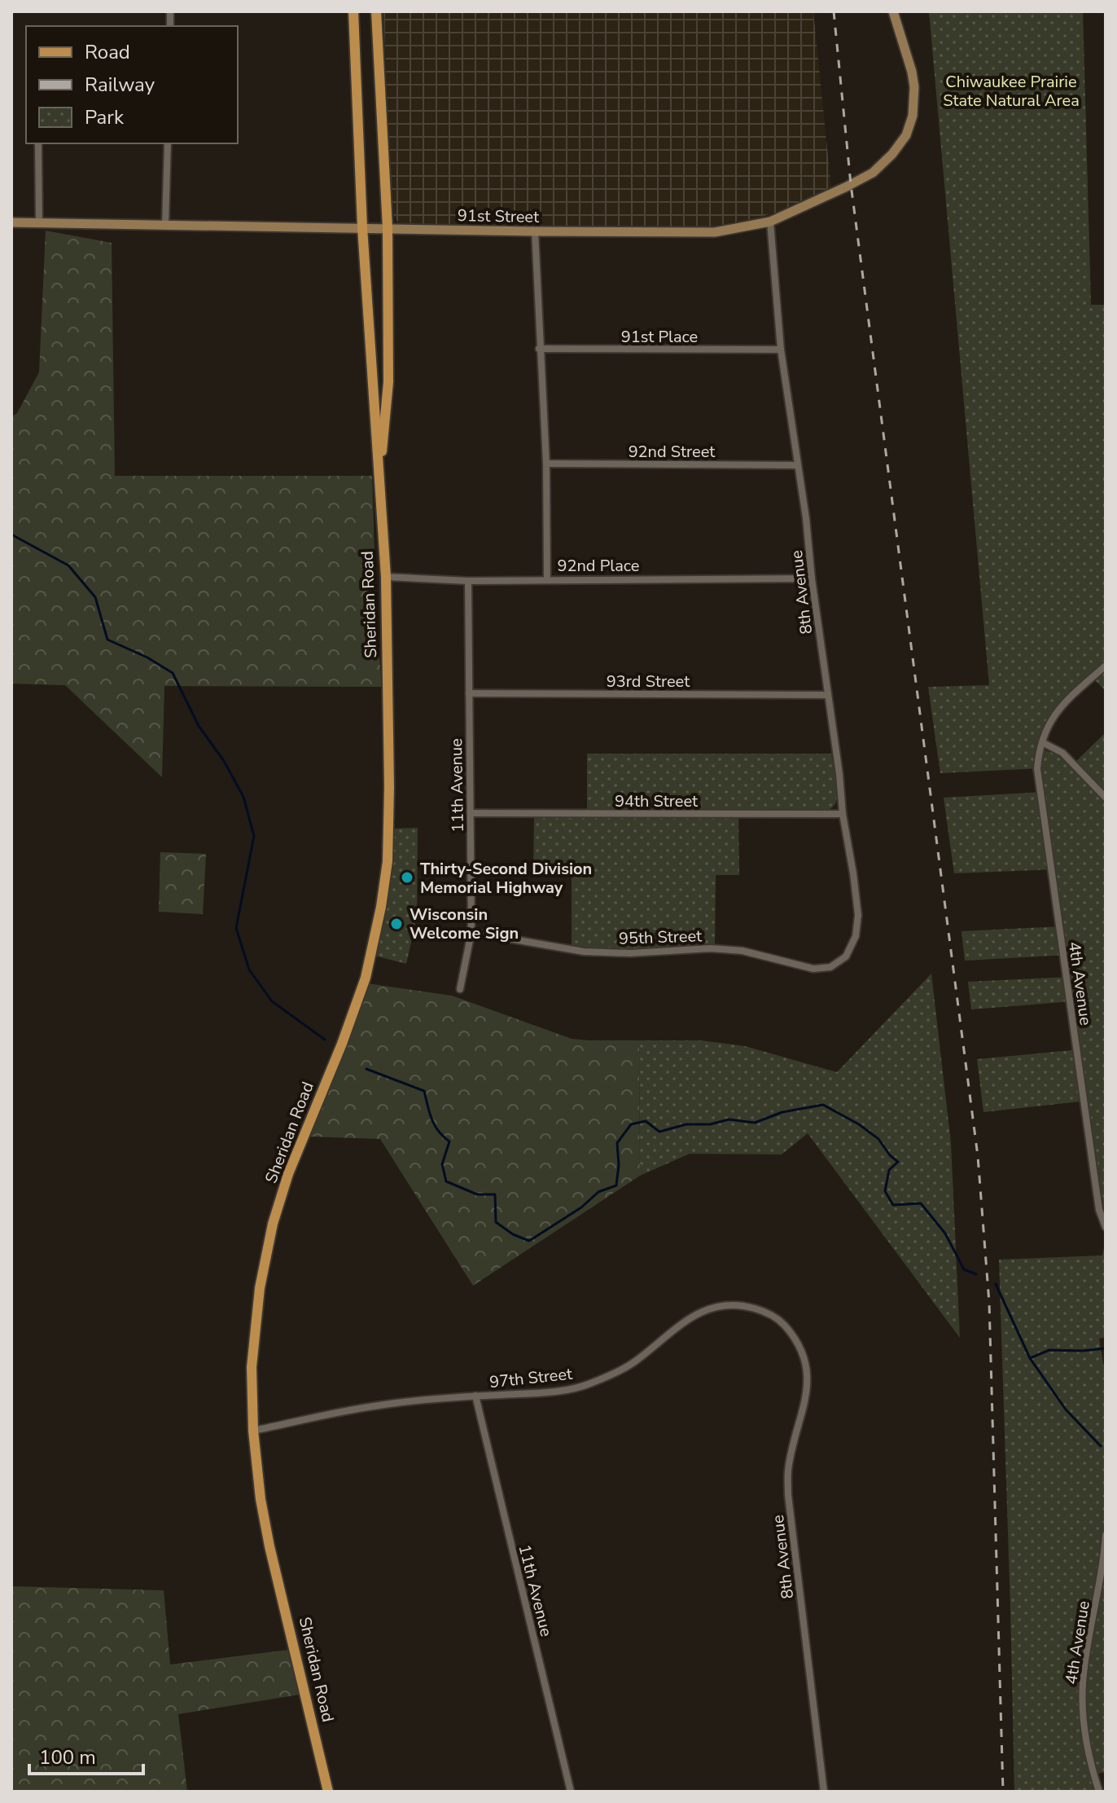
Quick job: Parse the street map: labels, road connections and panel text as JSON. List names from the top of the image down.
{
  "streets": {
    "main road": ["Sheridan Road"],
    "street": [
      "91st Street",
      "91st Place",
      "92nd Street",
      "92nd Place",
      "8th Avenue",
      "93rd Street",
      "11th Avenue",
      "94th Street",
      "95th Street",
      "4th Avenue",
      "97th Street"
    ]
  },
  "crossings": [
    ["91st Street", "8th Avenue"],
    ["91st Street", "Sheridan Road"],
    ["91st Place", "8th Avenue"],
    ["92nd Street", "8th Avenue"],
    ["92nd Place", "8th Avenue"],
    ["92nd Place", "Sheridan Road"],
    ["92nd Place", "11th Avenue"],
    ["8th Avenue", "93rd Street"],
    ["8th Avenue", "94th Street"],
    ["8th Avenue", "95th Street"],
    ["8th Avenue", "97th Street"],
    ["Sheridan Road", "97th Street"],
    ["93rd Street", "11th Avenue"],
    ["11th Avenue", "94th Street"],
    ["11th Avenue", "95th Street"],
    ["11th Avenue", "97th Street"]
  ],
  "parks": ["Chiwaukee Prairie State Natural Area"],
  "places": ["Thirty-Second Division Memorial Highway", "Wisconsin Welcome Sign"],
  "legend": ["Road", "Railway", "Park"],
  "scale_bar": "100 m"
}
